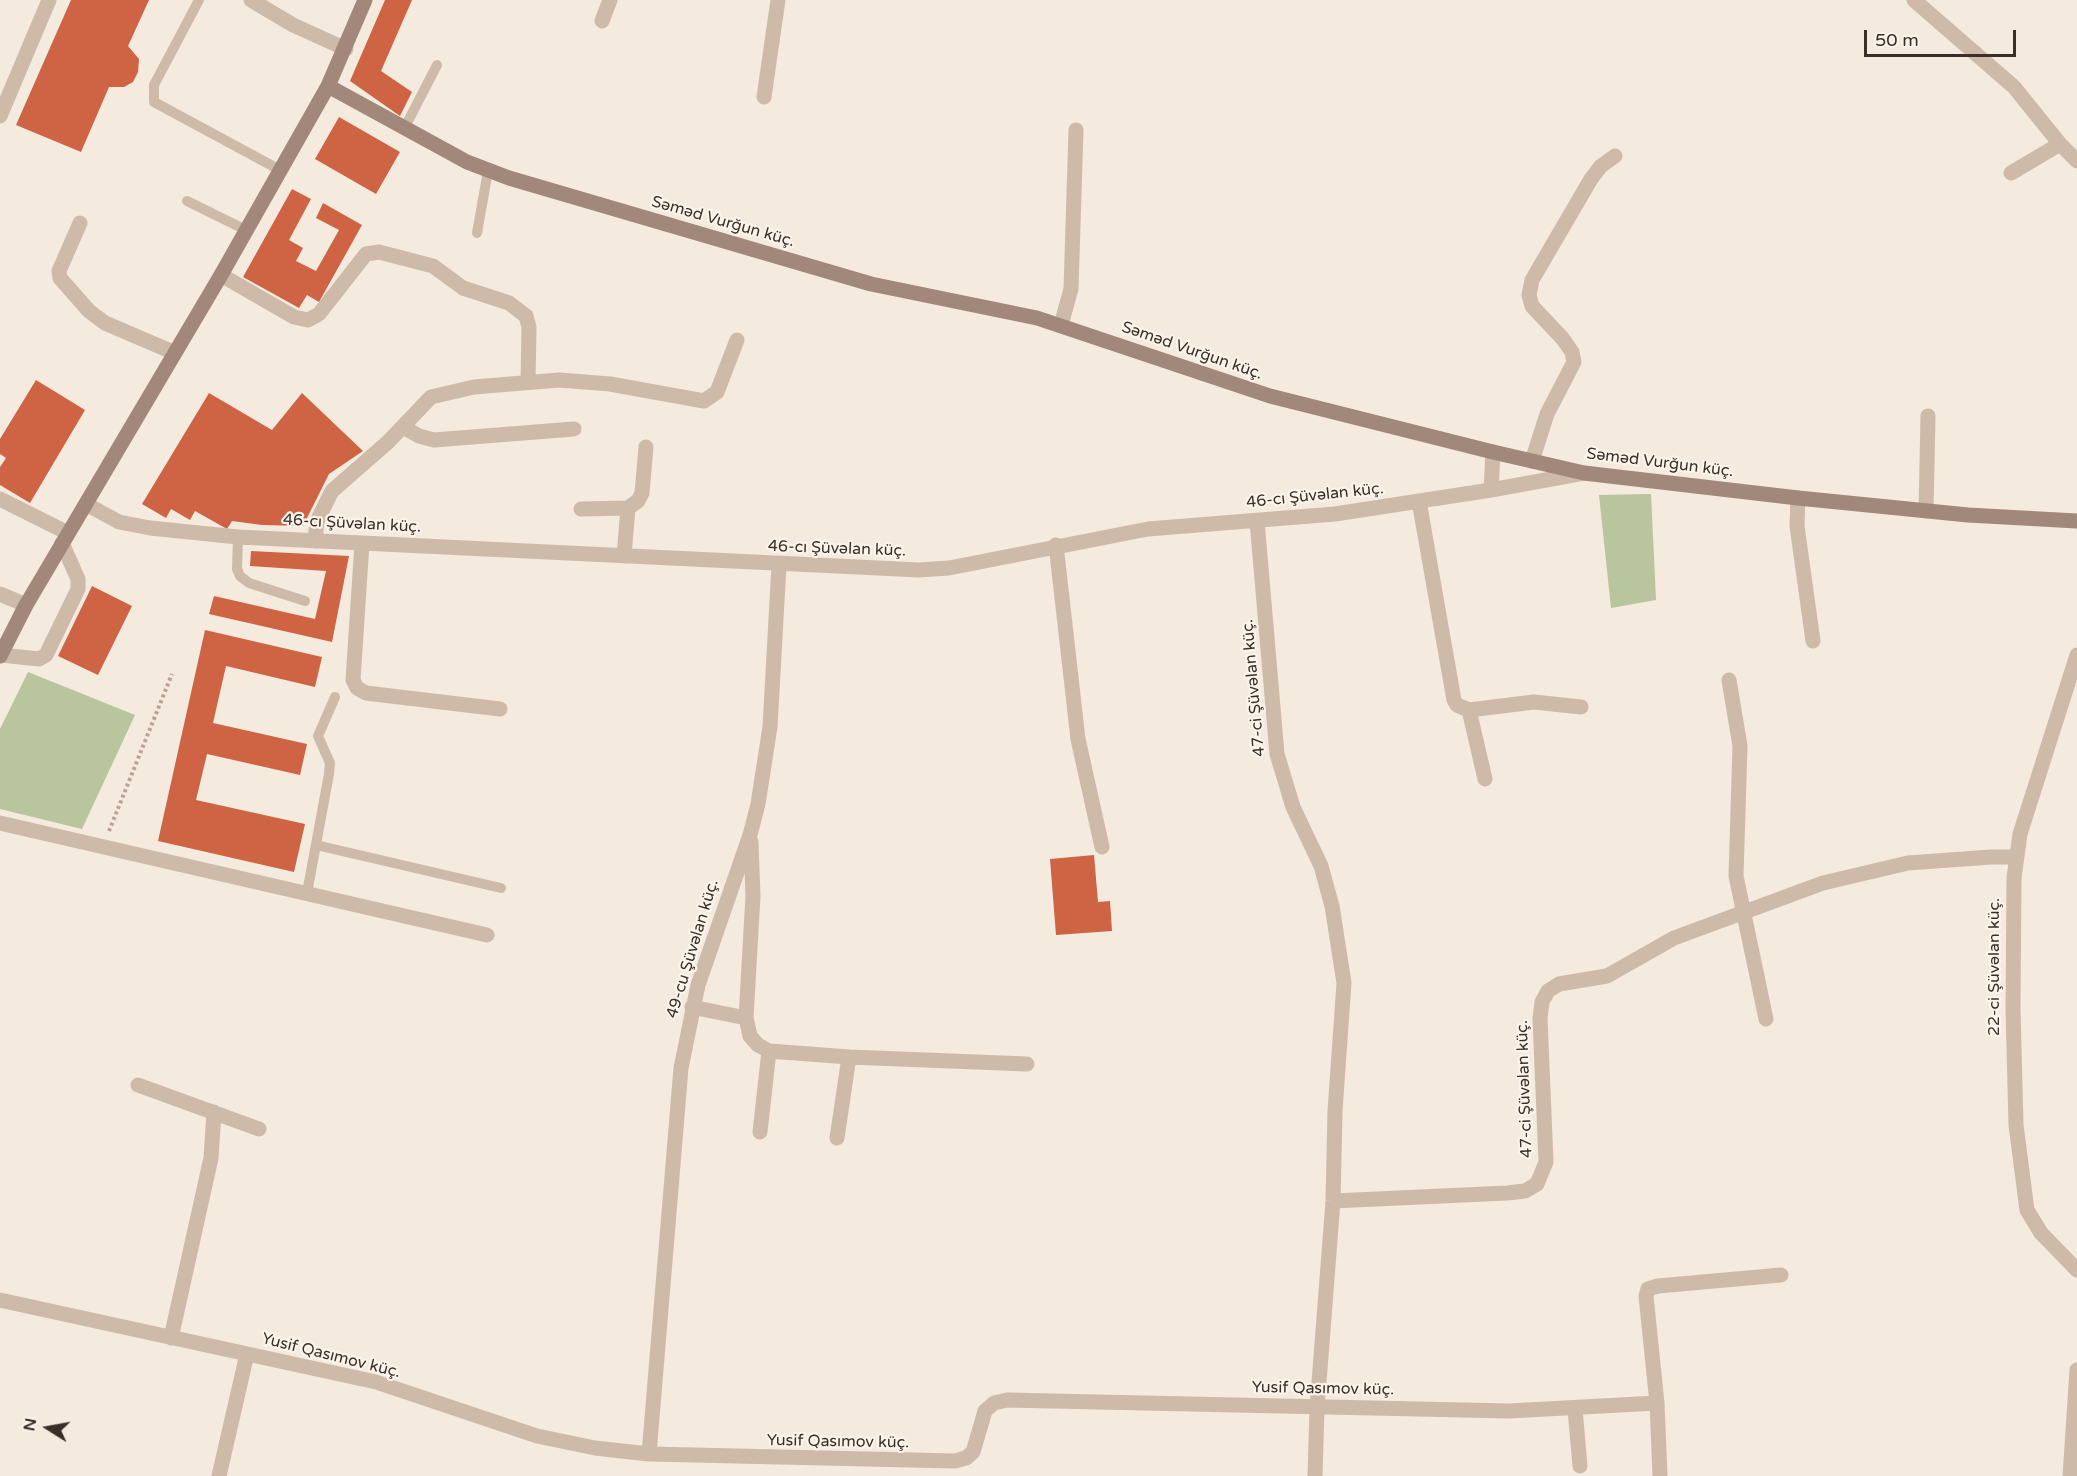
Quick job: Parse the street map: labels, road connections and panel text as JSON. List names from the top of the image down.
{
  "streets": {
    "street": [
      "Səməd Vurğun küç.",
      "46-cı Şüvəlan küç.",
      "47-ci Şüvəlan küç.",
      "49-cu Şüvəlan küç.",
      "22-ci Şüvəlan küç.",
      "Yusif Qasımov küç."
    ]
  },
  "crossings": [
    ["Səməd Vurğun küç.", "46-cı Şüvəlan küç."],
    ["46-cı Şüvəlan küç.", "47-ci Şüvəlan küç."],
    ["46-cı Şüvəlan küç.", "49-cu Şüvəlan küç."],
    ["47-ci Şüvəlan küç.", "22-ci Şüvəlan küç."],
    ["47-ci Şüvəlan küç.", "Yusif Qasımov küç."],
    ["49-cu Şüvəlan küç.", "Yusif Qasımov küç."]
  ],
  "scale_bar": "50 m",
  "north": "left"
}
